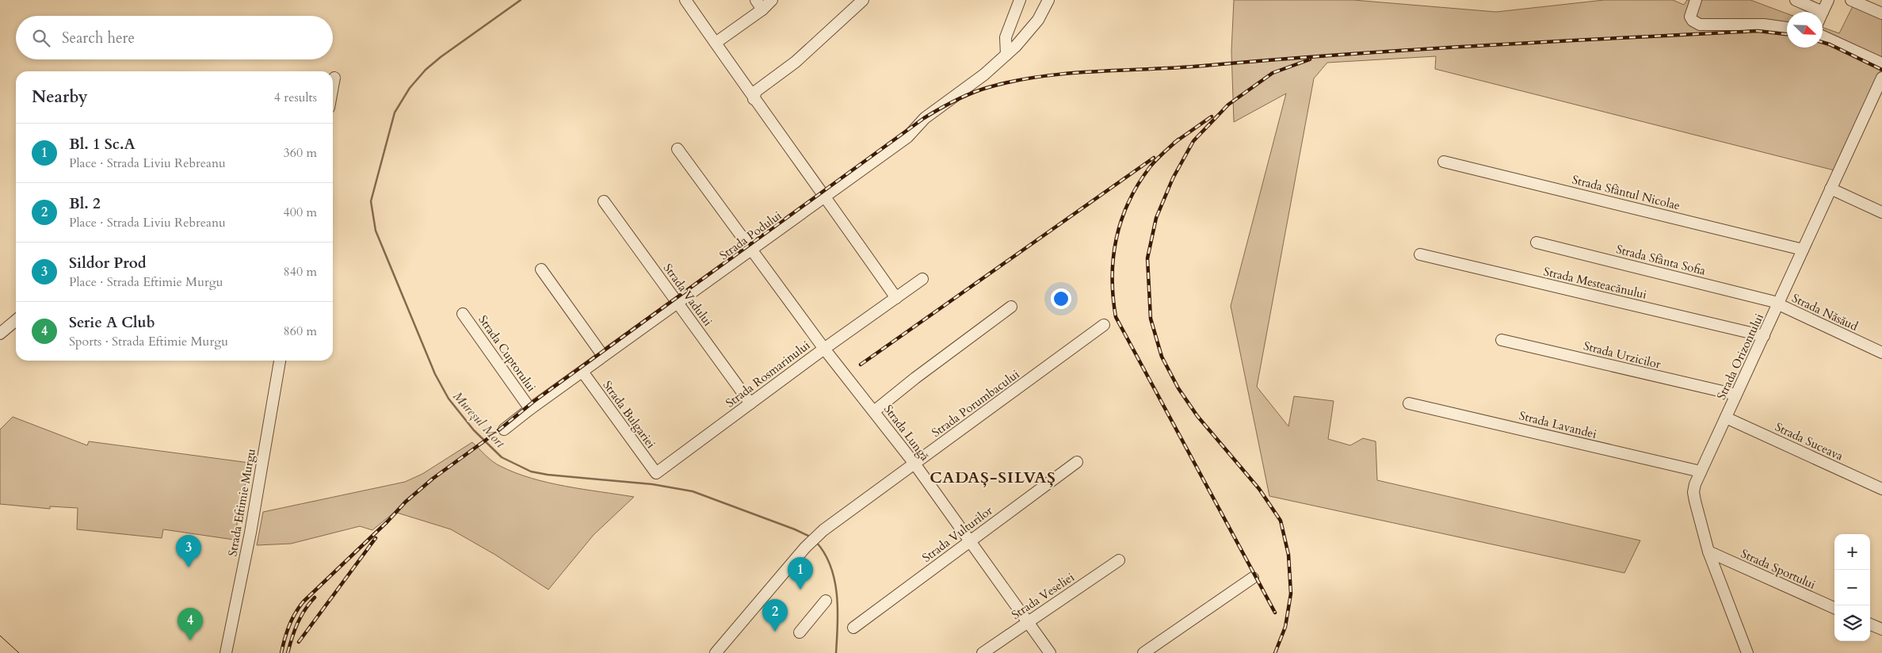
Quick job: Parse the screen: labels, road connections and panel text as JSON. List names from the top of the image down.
{
  "streets": {
    "street": [
      "Strada Sfântul Nicolae",
      "Strada Podului",
      "Strada Sfânta Sofia",
      "Strada Mesteacănului",
      "Strada Vadului",
      "Strada Năsăud",
      "Strada Cuptorului",
      "Strada Urzicilor",
      "Strada Orizontului",
      "Strada Rosmarinului",
      "Strada Porumbacului",
      "Strada Bulgariei",
      "Strada Lavandei",
      "Strada Lungă",
      "Strada Suceava",
      "Strada Eftimie Murgu",
      "Strada Vulturilor",
      "Strada Sportului",
      "Strada Veseliei"
    ]
  },
  "crossings": [
    ["Strada Sfântul Nicolae", "Strada Orizontului"],
    ["Strada Podului", "Strada Vadului"],
    ["Strada Podului", "Strada Cuptorului"],
    ["Strada Podului", "Strada Bulgariei"],
    ["Strada Podului", "Strada Lungă"],
    ["Strada Sfânta Sofia", "Strada Năsăud"],
    ["Strada Sfânta Sofia", "Strada Orizontului"],
    ["Strada Mesteacănului", "Strada Orizontului"],
    ["Strada Vadului", "Strada Rosmarinului"],
    ["Strada Năsăud", "Strada Orizontului"],
    ["Strada Urzicilor", "Strada Orizontului"],
    ["Strada Orizontului", "Strada Lavandei"],
    ["Strada Orizontului", "Strada Suceava"],
    ["Strada Orizontului", "Strada Sportului"],
    ["Strada Rosmarinului", "Strada Bulgariei"],
    ["Strada Rosmarinului", "Strada Lungă"],
    ["Strada Porumbacului", "Strada Lungă"],
    ["Strada Lungă", "Strada Vulturilor"],
    ["Strada Lungă", "Strada Veseliei"]
  ],
  "districts": ["CADAȘ-SILVAȘ"],
  "water": ["Mureșul Mort"],
  "north": "bottom right",
  "page": {
    "search": "Search here",
    "heading": ["Nearby", "4 results"],
    "list": [
      {
        "mark": "1",
        "name": "Bl. 1 Sc.A",
        "note": "Place · Strada Liviu Rebreanu",
        "value": "360 m"
      },
      {
        "mark": "2",
        "name": "Bl. 2",
        "note": "Place · Strada Liviu Rebreanu",
        "value": "400 m"
      },
      {
        "mark": "3",
        "name": "Sildor Prod",
        "note": "Place · Strada Eftimie Murgu",
        "value": "840 m"
      },
      {
        "mark": "4",
        "name": "Serie A Club",
        "note": "Sports · Strada Eftimie Murgu",
        "value": "860 m"
      }
    ],
    "map_buttons": ["+", "−"],
    "pins": [
      "3",
      "1",
      "2",
      "4"
    ]
  }
}
